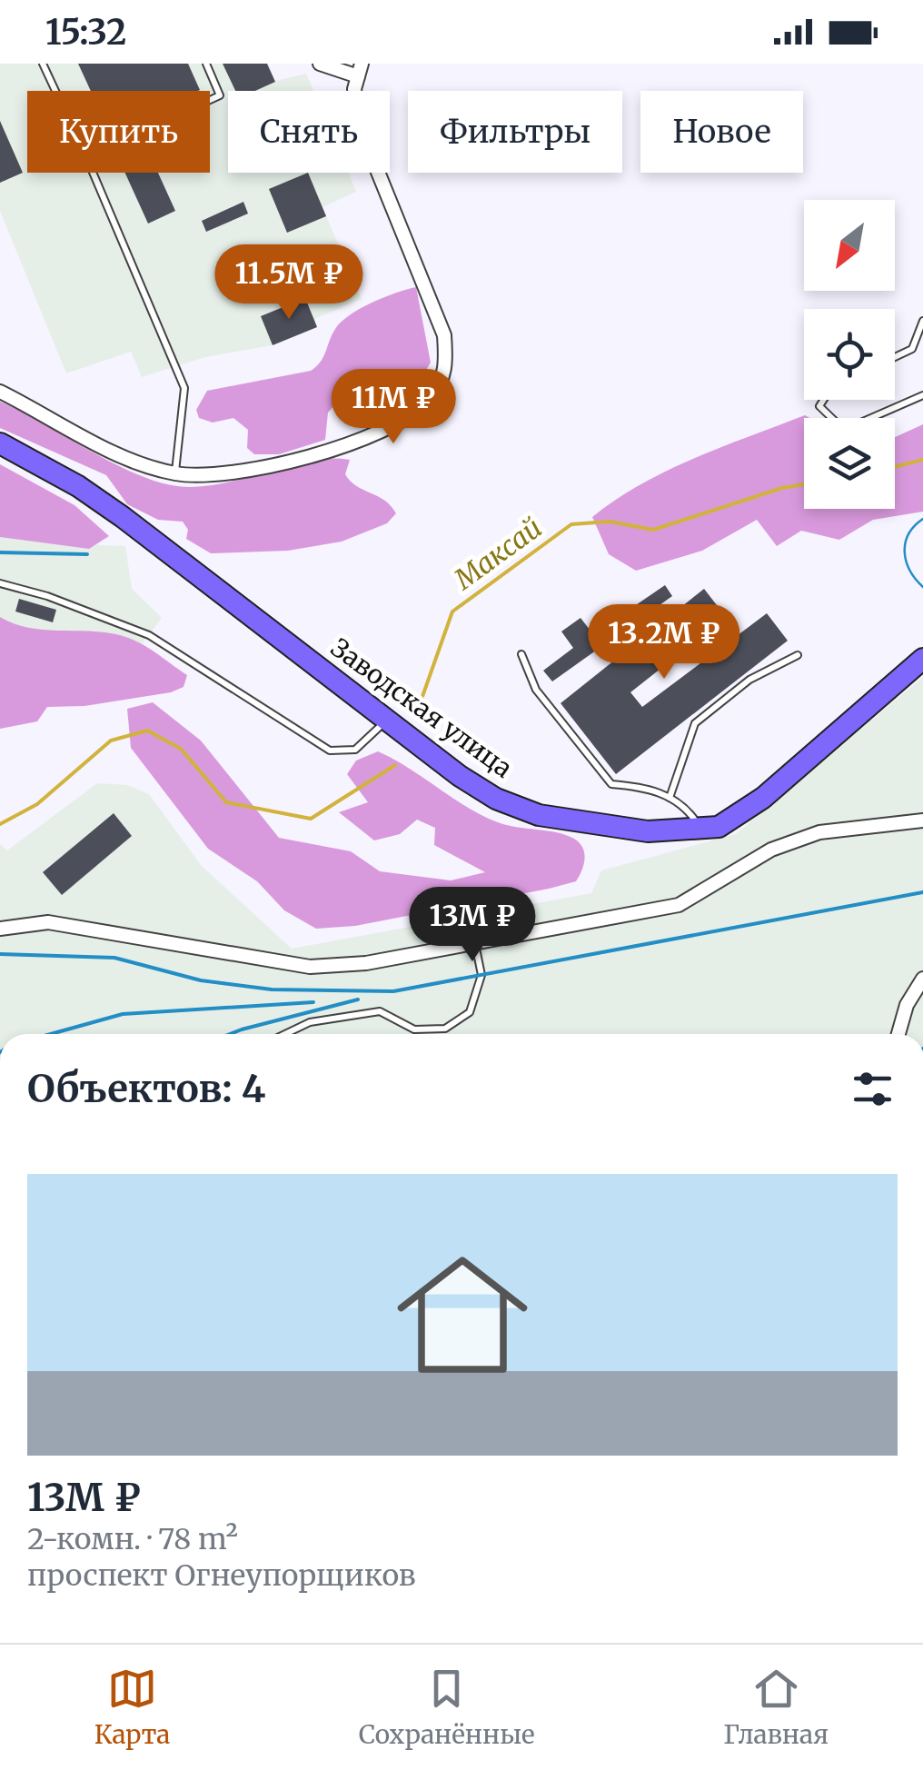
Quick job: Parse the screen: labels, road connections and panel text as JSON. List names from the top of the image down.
{
  "streets": {
    "main road": ["Заводская улица"]
  },
  "water": ["Максай"],
  "north": "bottom left",
  "page": {
    "status": "15:32",
    "chip": [
      "Купить",
      "Снять",
      "Фильтры",
      "Новое"
    ],
    "price": [
      "11.5M ₽",
      "11M ₽",
      "13.2M ₽",
      "13M ₽"
    ],
    "heading": "Объектов: 4",
    "list": [
      {
        "name": "13M ₽",
        "note": "2-комн. · 78 m² · проспект Огнеупорщиков"
      }
    ],
    "tabs": ["Карта", "Сохранённые", "Главная"]
  }
}
